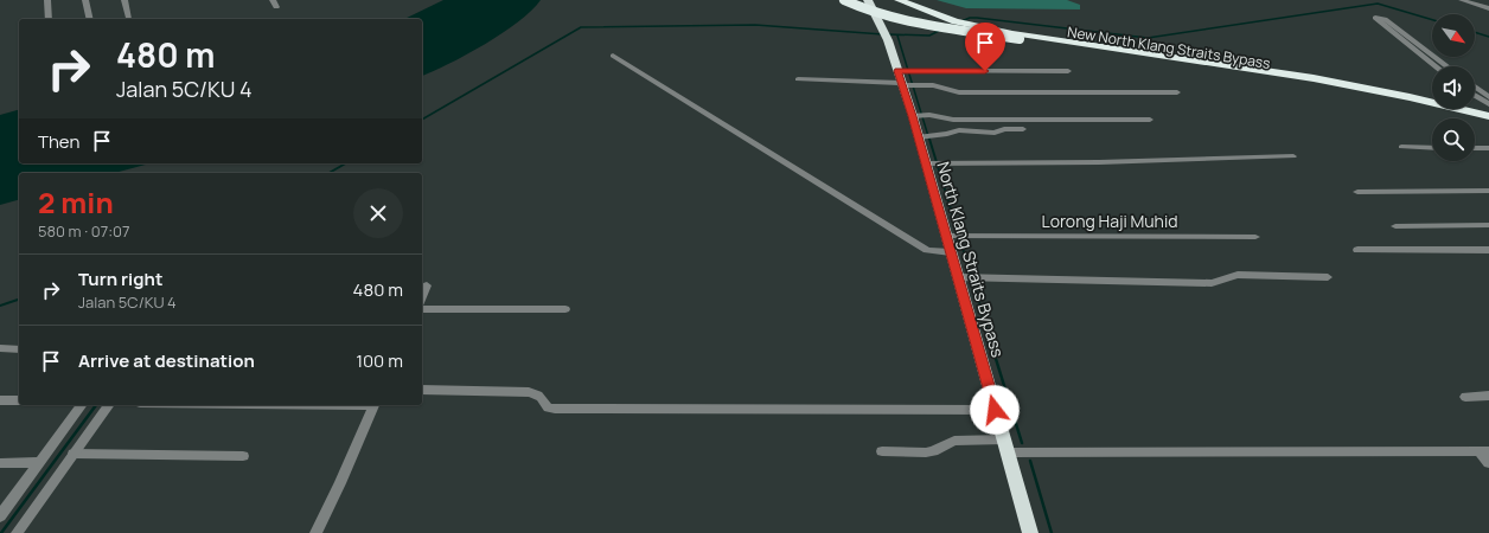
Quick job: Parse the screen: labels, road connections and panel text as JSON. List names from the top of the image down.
{
  "streets": {
    "highway": ["New North Klang Straits Bypass", "North Klang Straits Bypass"],
    "street": ["Lorong Haji Muhid"]
  },
  "crossings": [
    ["Lorong Haji Muhid", "North Klang Straits Bypass"]
  ],
  "north": "bottom right",
  "page": {
    "turn": ["480 m", "Jalan 5C/KU 4"],
    "then": "Then",
    "heading": ["2 min", "580 m · 07:07"],
    "list": [
      {
        "name": "Turn right",
        "note": "Jalan 5C/KU 4",
        "value": "480 m"
      },
      {
        "name": "Arrive at destination",
        "value": "100 m"
      }
    ]
  }
}
